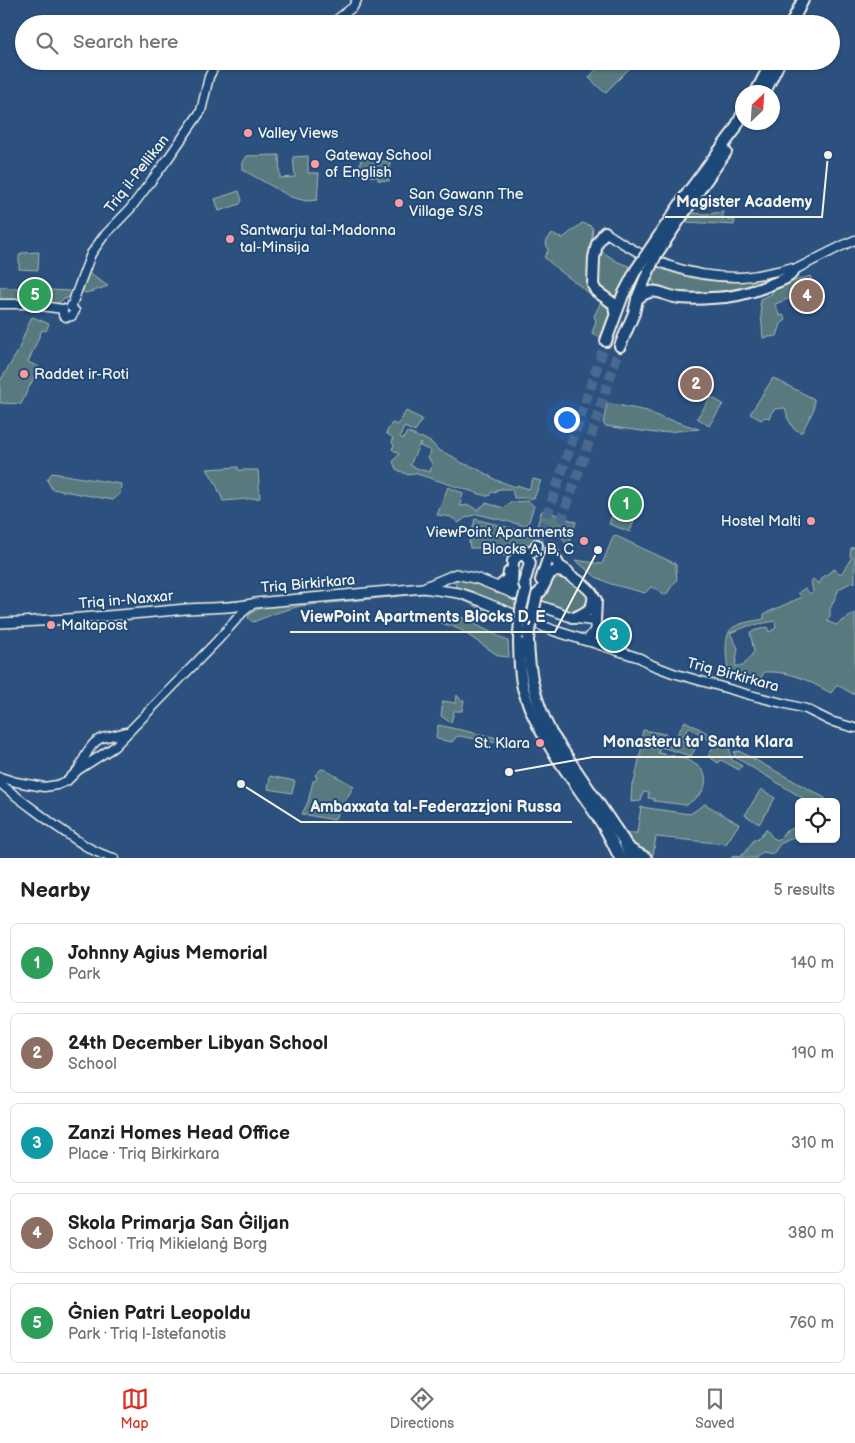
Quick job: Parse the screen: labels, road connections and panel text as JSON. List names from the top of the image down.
{
  "streets": {
    "main road": ["Triq Birkirkara", "Triq in-Naxxar"],
    "street": ["Triq il-Pellikan"]
  },
  "crossings": [
    ["Triq Birkirkara", "Triq in-Naxxar"]
  ],
  "places": [
    "Valley Views",
    "Magister Academy",
    "Gateway School of English",
    "San Gawann The Village S/S",
    "Santwarju tal-Madonna tal-Minsija",
    "Raddet ir-Roti",
    "Hostel Malti",
    "ViewPoint Apartments Blocks A, B, C",
    "ViewPoint Apartments Blocks D, E",
    "Maltapost",
    "St. Klara",
    "Monasteru ta' Santa Klara",
    "Ambaxxata tal-Federazzjoni Russa"
  ],
  "north": "top right",
  "page": {
    "search": "Search here",
    "pins": [
      "5",
      "4",
      "2",
      "1",
      "3"
    ],
    "heading": ["Nearby", "5 results"],
    "list": [
      {
        "mark": "1",
        "name": "Johnny Agius Memorial",
        "note": "Park",
        "value": "140 m"
      },
      {
        "mark": "2",
        "name": "24th December Libyan School",
        "note": "School",
        "value": "190 m"
      },
      {
        "mark": "3",
        "name": "Zanzi Homes Head Office",
        "note": "Place · Triq Birkirkara",
        "value": "310 m"
      },
      {
        "mark": "4",
        "name": "Skola Primarja San Ġiljan",
        "note": "School · Triq Mikielanġ Borg",
        "value": "380 m"
      },
      {
        "mark": "5",
        "name": "Ġnien Patri Leopoldu",
        "note": "Park · Triq l-Istefanotis",
        "value": "760 m"
      }
    ],
    "nav": ["Map", "Directions", "Saved"]
  }
}
